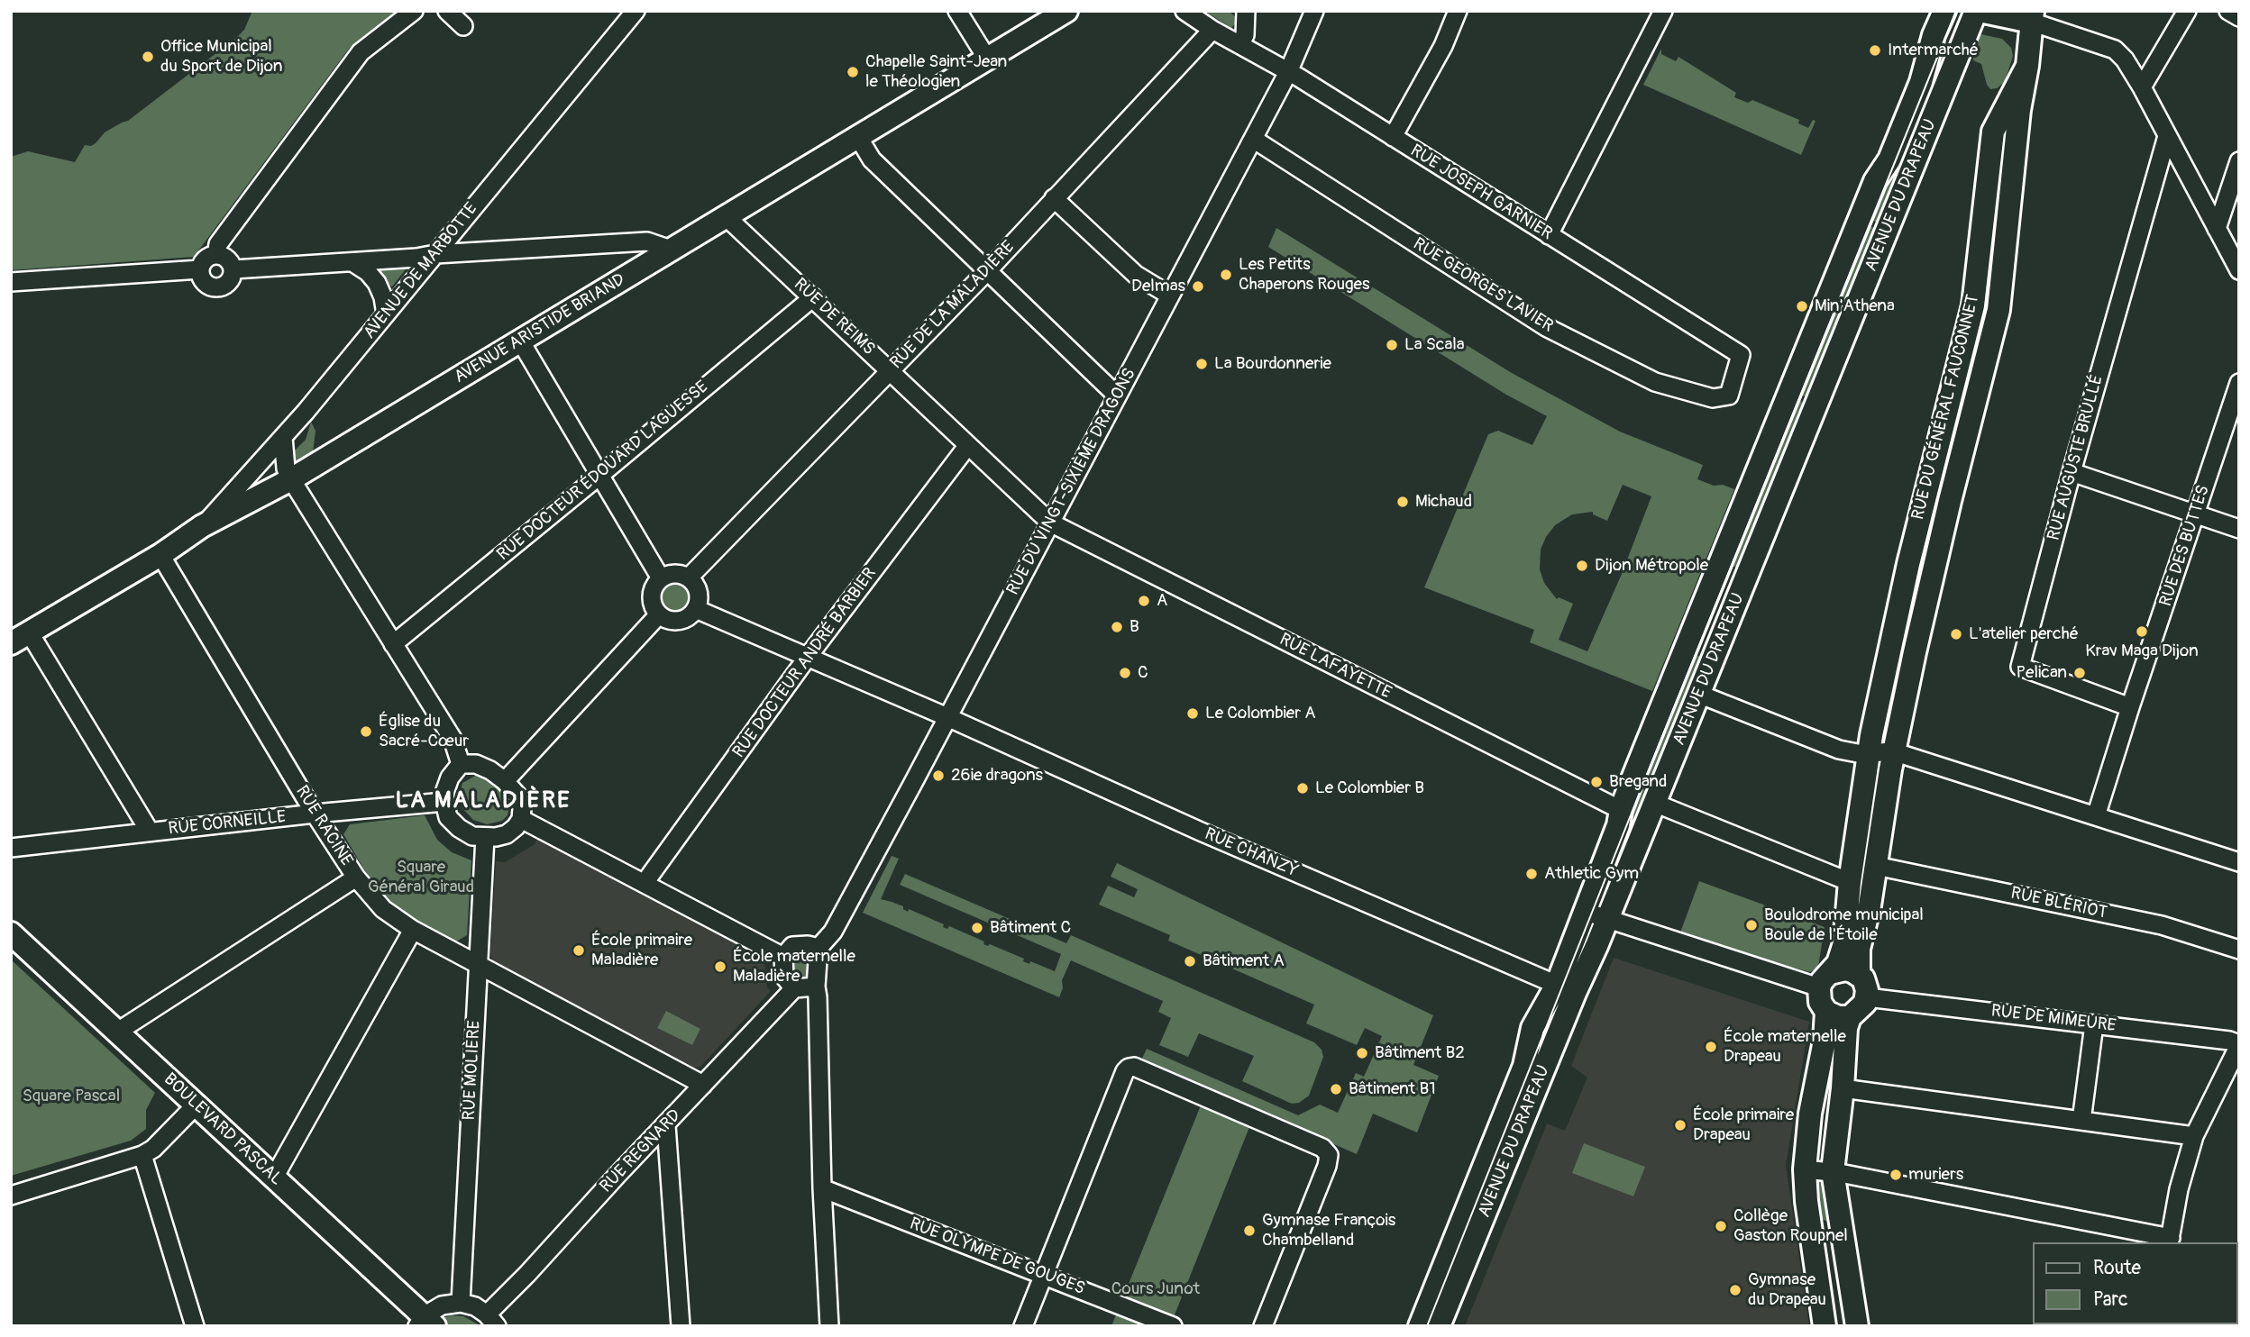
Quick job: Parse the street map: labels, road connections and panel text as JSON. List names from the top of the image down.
{
  "streets": {
    "main road": [
      "AVENUE DU DRAPEAU",
      "AVENUE ARISTIDE BRIAND",
      "RUE DU GÉNÉRAL FAUCONNET",
      "BOULEVARD PASCAL"
    ],
    "street": [
      "RUE JOSEPH GARNIER",
      "AVENUE DE MARBOTTE",
      "RUE GEORGES LAVIER",
      "RUE DE LA MALADIÈRE",
      "RUE DE REIMS",
      "RUE AUGUSTE BRULLÉ",
      "RUE DOCTEUR ÉDOUARD LAGUESSE",
      "RUE DU VINGT-SIXIÈME DRAGONS",
      "RUE DES BUTTES",
      "RUE DOCTEUR ANDRÉ BARBIER",
      "RUE LAFAYETTE",
      "RUE CORNEILLE",
      "RUE RACINE",
      "RUE CHANZY",
      "RUE BLÉRIOT",
      "RUE DE MIMEURE",
      "RUE MOLIÈRE",
      "RUE REGNARD",
      "RUE OLYMPE DE GOUGES"
    ]
  },
  "crossings": [
    ["RUE JOSEPH GARNIER", "RUE GEORGES LAVIER"],
    ["RUE JOSEPH GARNIER", "RUE DE LA MALADIÈRE"],
    ["RUE JOSEPH GARNIER", "RUE DU VINGT-SIXIÈME DRAGONS"],
    ["AVENUE DU DRAPEAU", "RUE LAFAYETTE"],
    ["AVENUE DU DRAPEAU", "RUE CHANZY"],
    ["AVENUE DE MARBOTTE", "AVENUE ARISTIDE BRIAND"],
    ["RUE GEORGES LAVIER", "RUE DU VINGT-SIXIÈME DRAGONS"],
    ["RUE DE LA MALADIÈRE", "RUE DE REIMS"],
    ["RUE DE LA MALADIÈRE", "RUE CHANZY"],
    ["RUE DE REIMS", "AVENUE ARISTIDE BRIAND"],
    ["RUE DE REIMS", "RUE DOCTEUR ÉDOUARD LAGUESSE"],
    ["RUE DE REIMS", "RUE DU VINGT-SIXIÈME DRAGONS"],
    ["RUE DE REIMS", "RUE DOCTEUR ANDRÉ BARBIER"],
    ["RUE DE REIMS", "RUE LAFAYETTE"],
    ["AVENUE ARISTIDE BRIAND", "RUE RACINE"],
    ["RUE DU GÉNÉRAL FAUCONNET", "RUE BLÉRIOT"],
    ["RUE DU GÉNÉRAL FAUCONNET", "RUE DE MIMEURE"],
    ["RUE AUGUSTE BRULLÉ", "RUE DES BUTTES"],
    ["RUE DU VINGT-SIXIÈME DRAGONS", "RUE LAFAYETTE"],
    ["RUE DU VINGT-SIXIÈME DRAGONS", "RUE CHANZY"],
    ["RUE DU VINGT-SIXIÈME DRAGONS", "RUE REGNARD"],
    ["RUE DOCTEUR ANDRÉ BARBIER", "RUE CHANZY"],
    ["RUE CORNEILLE", "RUE RACINE"],
    ["RUE CORNEILLE", "RUE MOLIÈRE"],
    ["RUE RACINE", "RUE MOLIÈRE"],
    ["RUE RACINE", "RUE REGNARD"]
  ],
  "districts": ["LA MALADIÈRE"],
  "parks": ["Square Général Giraud", "Square Pascal", "Cours Junot"],
  "places": [
    "Intermarché",
    "Office Municipal du Sport de Dijon",
    "Chapelle Saint-Jean le Théologien",
    "Les Petits Chaperons Rouges",
    "Delmas",
    "Min'Athena",
    "La Scala",
    "La Bourdonnerie",
    "Michaud",
    "Dijon Métropole",
    "A",
    "B",
    "Krav Maga Dijon",
    "L'atelier perché",
    "C",
    "Pelican",
    "Le Colombier A",
    "Église du Sacré-Cœur",
    "26ie dragons",
    "Bregand",
    "Le Colombier B",
    "Athletic Gym",
    "Boulodrome municipal Boule de l'Étoile",
    "Bâtiment C",
    "École primaire Maladière",
    "Bâtiment A",
    "École maternelle Maladière",
    "École maternelle Drapeau",
    "Bâtiment B2",
    "Bâtiment B1",
    "École primaire Drapeau",
    "muriers",
    "Collège Gaston Roupnel",
    "Gymnase François Chambelland",
    "Gymnase du Drapeau"
  ],
  "legend": ["Route", "Parc"]
}
